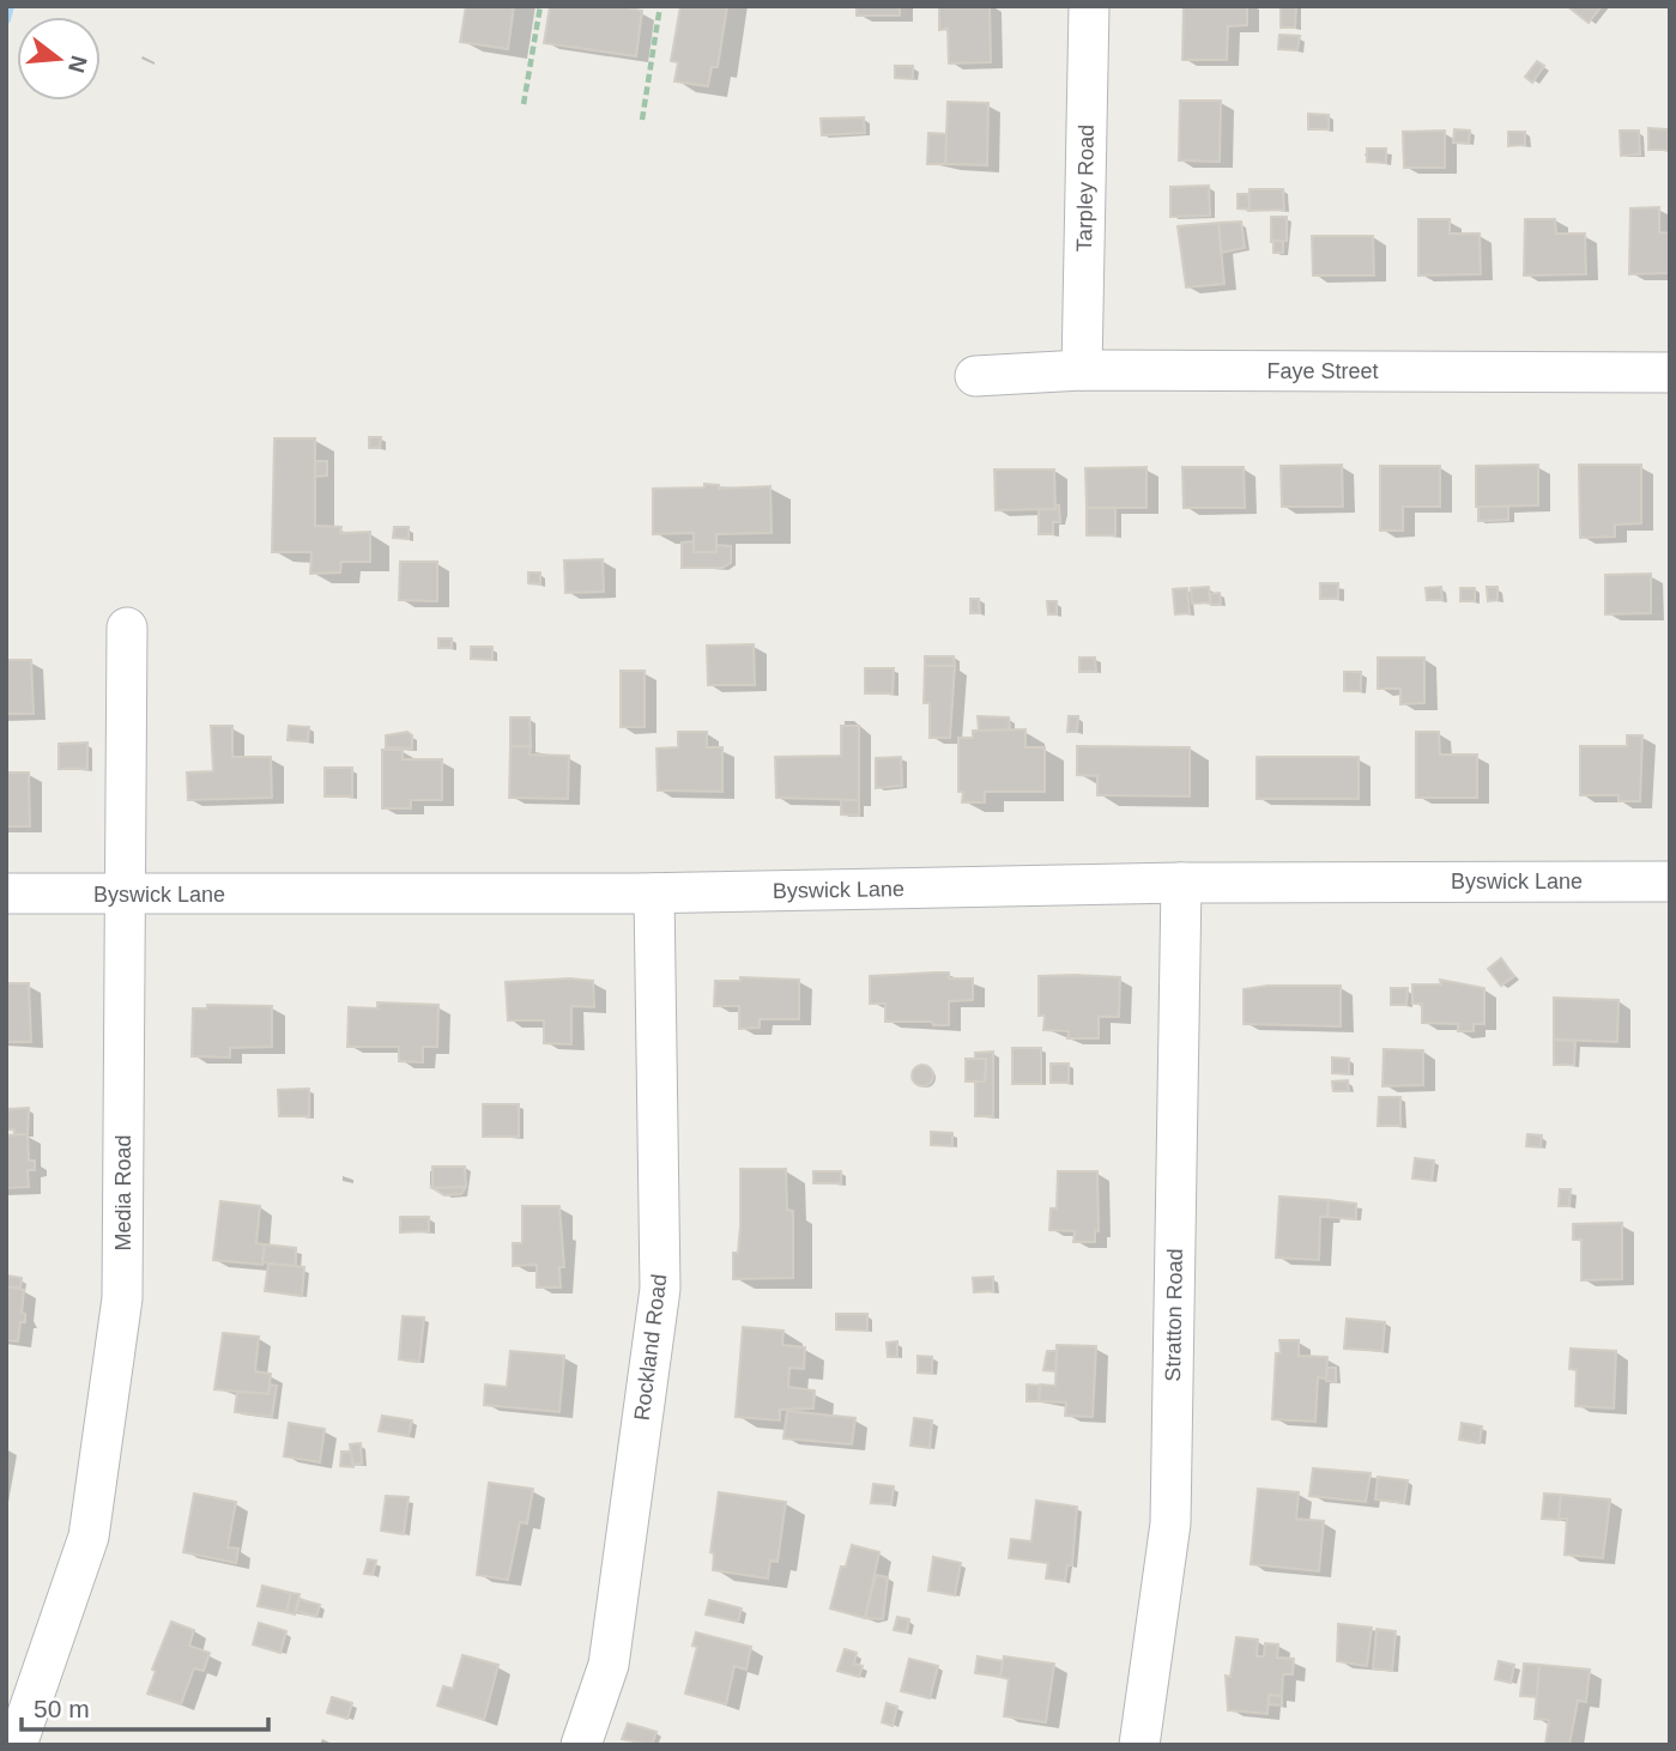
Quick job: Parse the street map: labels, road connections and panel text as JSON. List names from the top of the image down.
{
  "streets": {
    "street": [
      "Tarpley Road",
      "Faye Street",
      "Byswick Lane",
      "Media Road",
      "Stratton Road",
      "Rockland Road"
    ]
  },
  "crossings": [
    ["Tarpley Road", "Faye Street"],
    ["Byswick Lane", "Media Road"],
    ["Byswick Lane", "Stratton Road"],
    ["Byswick Lane", "Rockland Road"]
  ],
  "scale_bar": "50 m",
  "north": "right"
}
